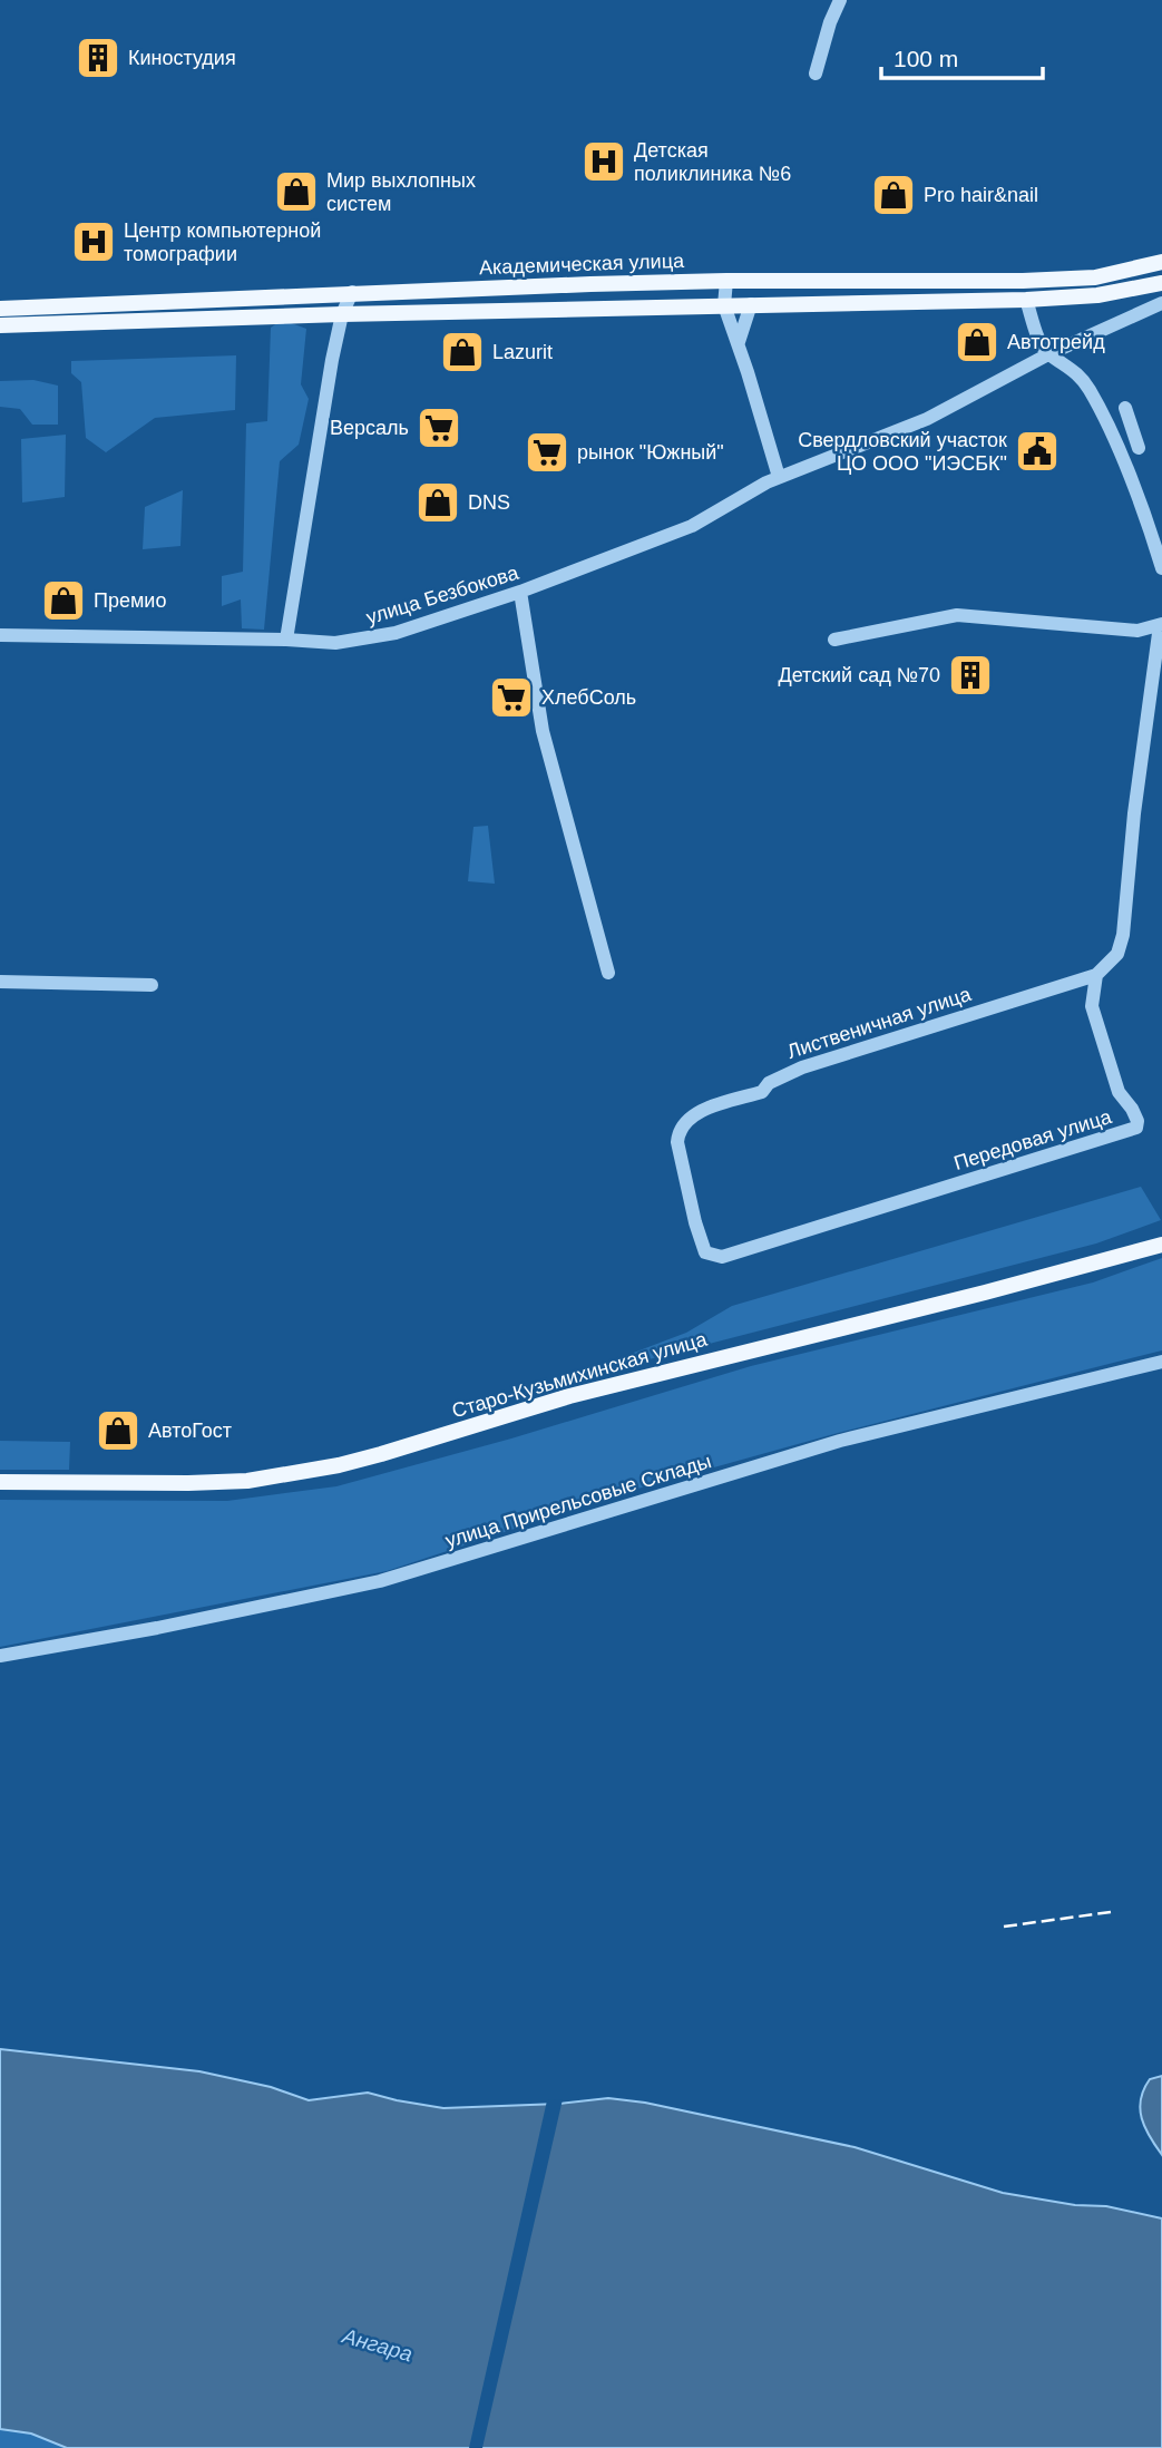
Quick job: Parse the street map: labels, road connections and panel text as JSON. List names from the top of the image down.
{
  "streets": {
    "main road": ["Академическая улица", "Старо-Кузьмихинская улица"],
    "street": [
      "улица Безбокова",
      "Лиственичная улица",
      "Передовая улица",
      "улица Прирельсовые Склады"
    ]
  },
  "crossings": [
    ["Лиственичная улица", "Передовая улица"]
  ],
  "water": ["Ангара"],
  "places": {
    "building": ["Киностудия", "Детский сад №70"],
    "hospital": ["Детская поликлиника №6", "Центр компьютерной томографии"],
    "shop": [
      "Мир выхлопных систем",
      "Pro hair&nail",
      "Автотрейд",
      "Lazurit",
      "DNS",
      "Премио",
      "АвтоГост"
    ],
    "supermarket": ["Версаль", "рынок \"Южный\"", "ХлебСоль"],
    "public building": ["Свердловский участок ЦО ООО \"ИЭСБК\""]
  },
  "scale_bar": "100 m"
}
